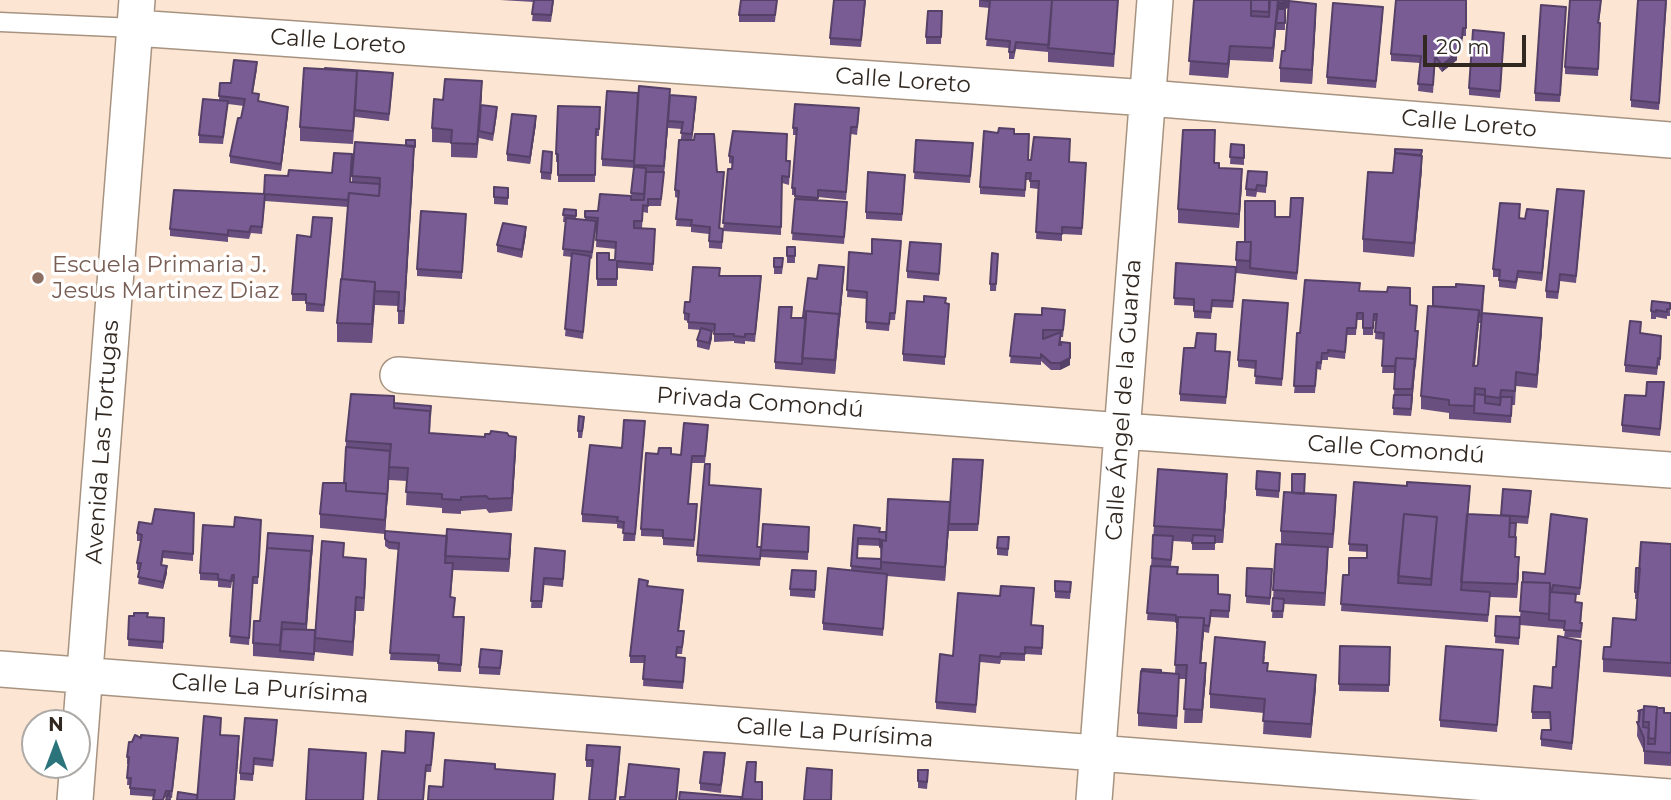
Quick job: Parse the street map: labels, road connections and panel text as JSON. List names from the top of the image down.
{
  "streets": {
    "street": [
      "Calle Loreto",
      "Calle Ángel de la Guarda",
      "Privada Comondú",
      "Avenida Las Tortugas",
      "Calle Comondú",
      "Calle La Purísima"
    ]
  },
  "crossings": [
    ["Calle Loreto", "Calle Ángel de la Guarda"],
    ["Calle Loreto", "Avenida Las Tortugas"],
    ["Calle Ángel de la Guarda", "Privada Comondú"],
    ["Calle Ángel de la Guarda", "Calle Comondú"],
    ["Calle Ángel de la Guarda", "Calle La Purísima"],
    ["Privada Comondú", "Calle Comondú"],
    ["Avenida Las Tortugas", "Calle La Purísima"]
  ],
  "places": ["Escuela Primaria J. Jesus Martinez Diaz"],
  "scale_bar": "20 m",
  "north": "top"
}
